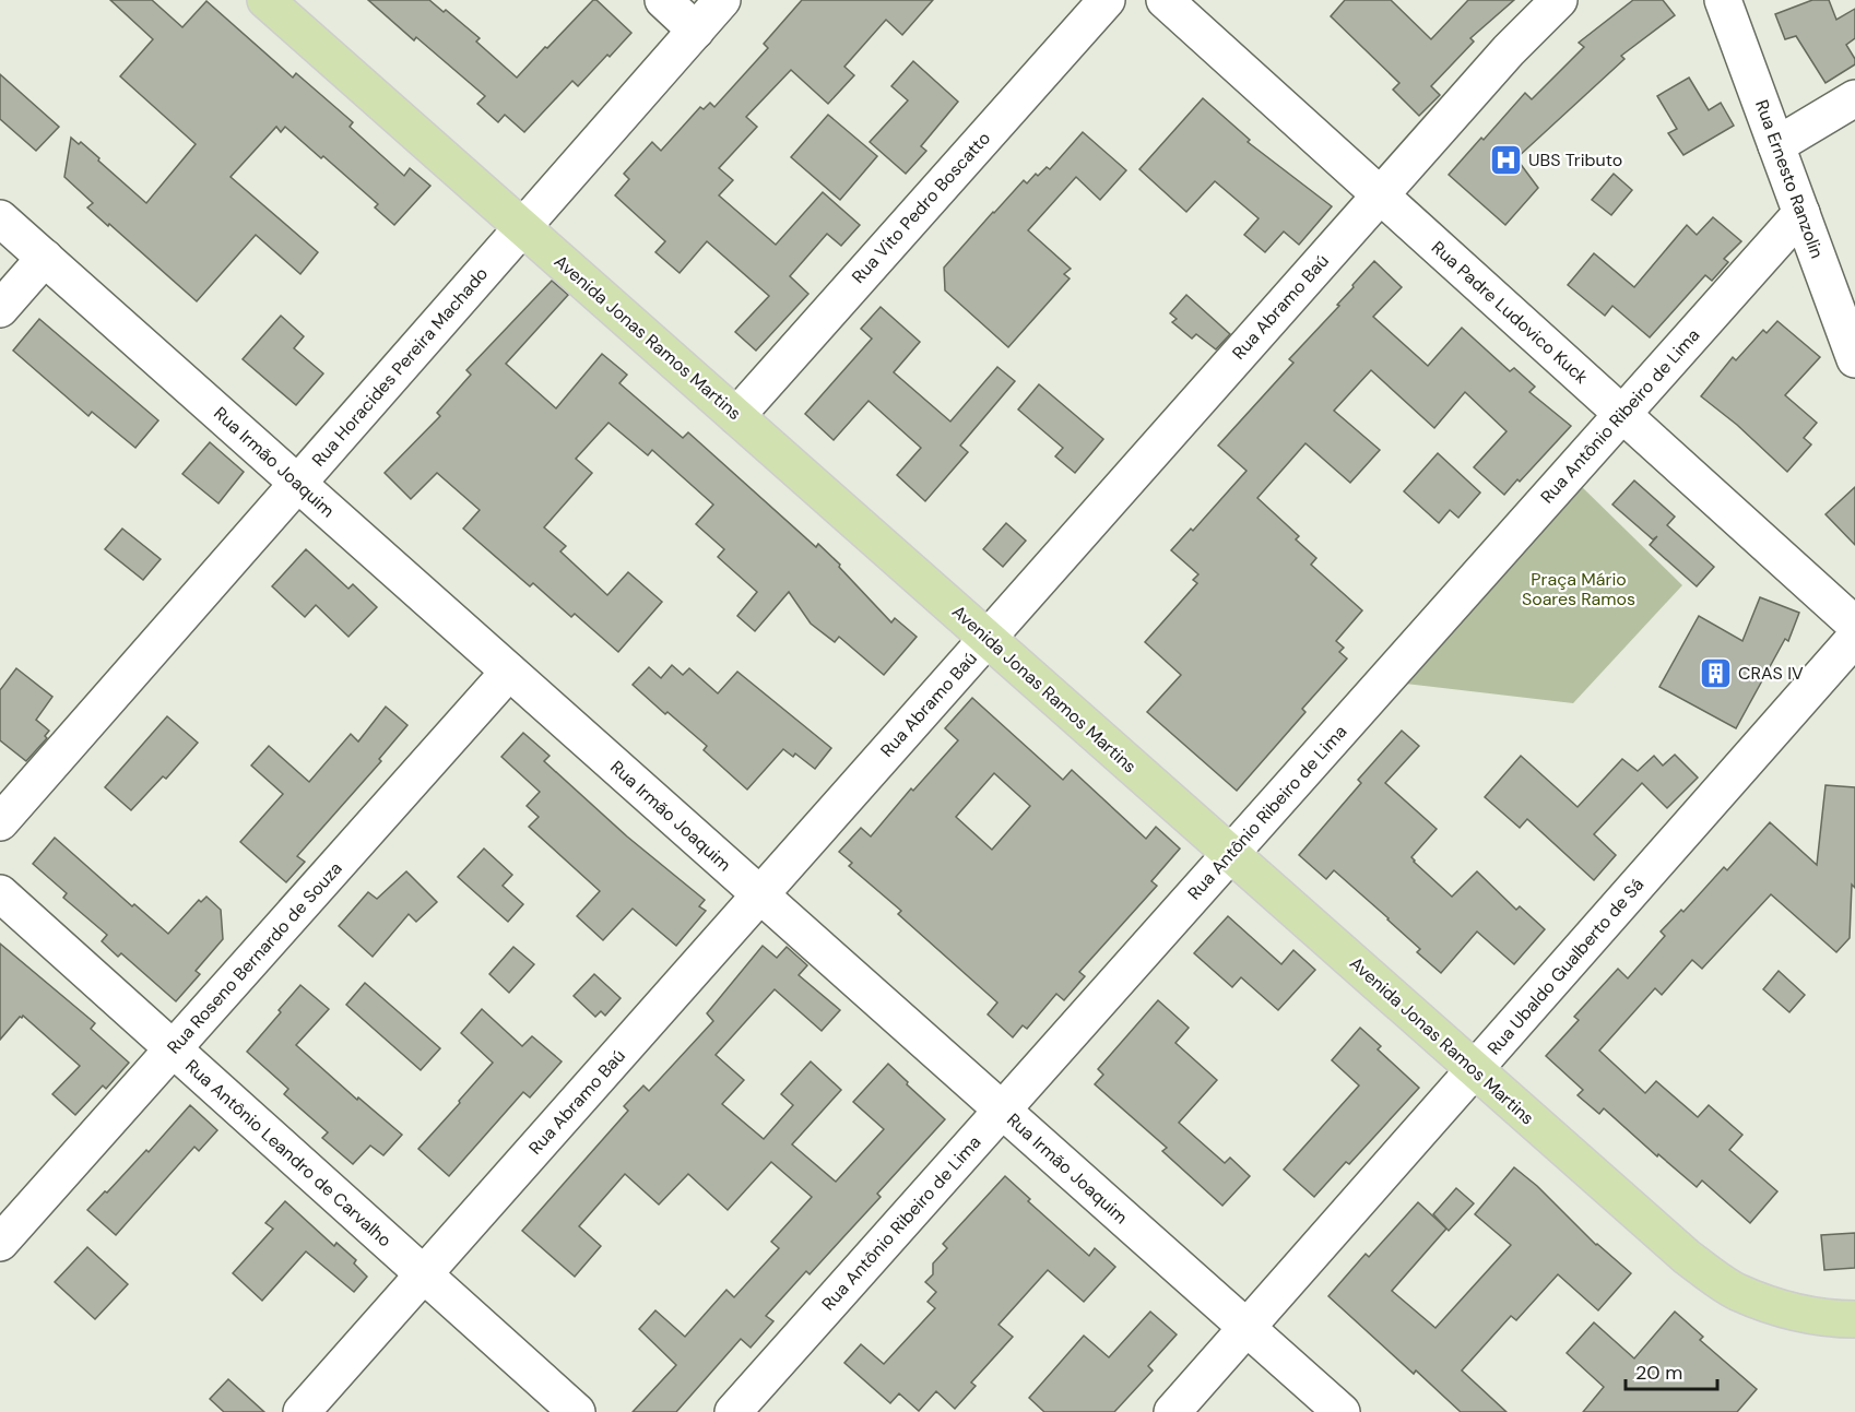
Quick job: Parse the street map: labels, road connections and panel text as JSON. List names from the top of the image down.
{
  "streets": {
    "main road": ["Avenida Jonas Ramos Martins"],
    "street": [
      "Rua Ernesto Ranzolin",
      "Rua Vito Pedro Boscatto",
      "Rua Abramo Baú",
      "Rua Padre Ludovico Kuck",
      "Rua Horacides Pereira Machado",
      "Rua Antônio Ribeiro de Lima",
      "Rua Irmão Joaquim",
      "Rua Roseno Bernardo de Souza",
      "Rua Ubaldo Gualberto de Sá",
      "Rua Antônio Leandro de Carvalho"
    ]
  },
  "crossings": [
    ["Rua Ernesto Ranzolin", "Rua Antônio Ribeiro de Lima"],
    ["Rua Vito Pedro Boscatto", "Avenida Jonas Ramos Martins"],
    ["Rua Abramo Baú", "Rua Padre Ludovico Kuck"],
    ["Rua Abramo Baú", "Avenida Jonas Ramos Martins"],
    ["Rua Abramo Baú", "Rua Irmão Joaquim"],
    ["Rua Abramo Baú", "Rua Antônio Leandro de Carvalho"],
    ["Rua Padre Ludovico Kuck", "Rua Antônio Ribeiro de Lima"],
    ["Avenida Jonas Ramos Martins", "Rua Horacides Pereira Machado"],
    ["Avenida Jonas Ramos Martins", "Rua Antônio Ribeiro de Lima"],
    ["Avenida Jonas Ramos Martins", "Rua Ubaldo Gualberto de Sá"],
    ["Rua Horacides Pereira Machado", "Rua Irmão Joaquim"],
    ["Rua Antônio Ribeiro de Lima", "Rua Irmão Joaquim"],
    ["Rua Irmão Joaquim", "Rua Roseno Bernardo de Souza"],
    ["Rua Irmão Joaquim", "Rua Ubaldo Gualberto de Sá"],
    ["Rua Roseno Bernardo de Souza", "Rua Antônio Leandro de Carvalho"]
  ],
  "parks": ["Praça Mário Soares Ramos"],
  "places": {
    "hospital": ["UBS Tributo"],
    "building": ["CRAS IV"]
  },
  "scale_bar": "20 m"
}
